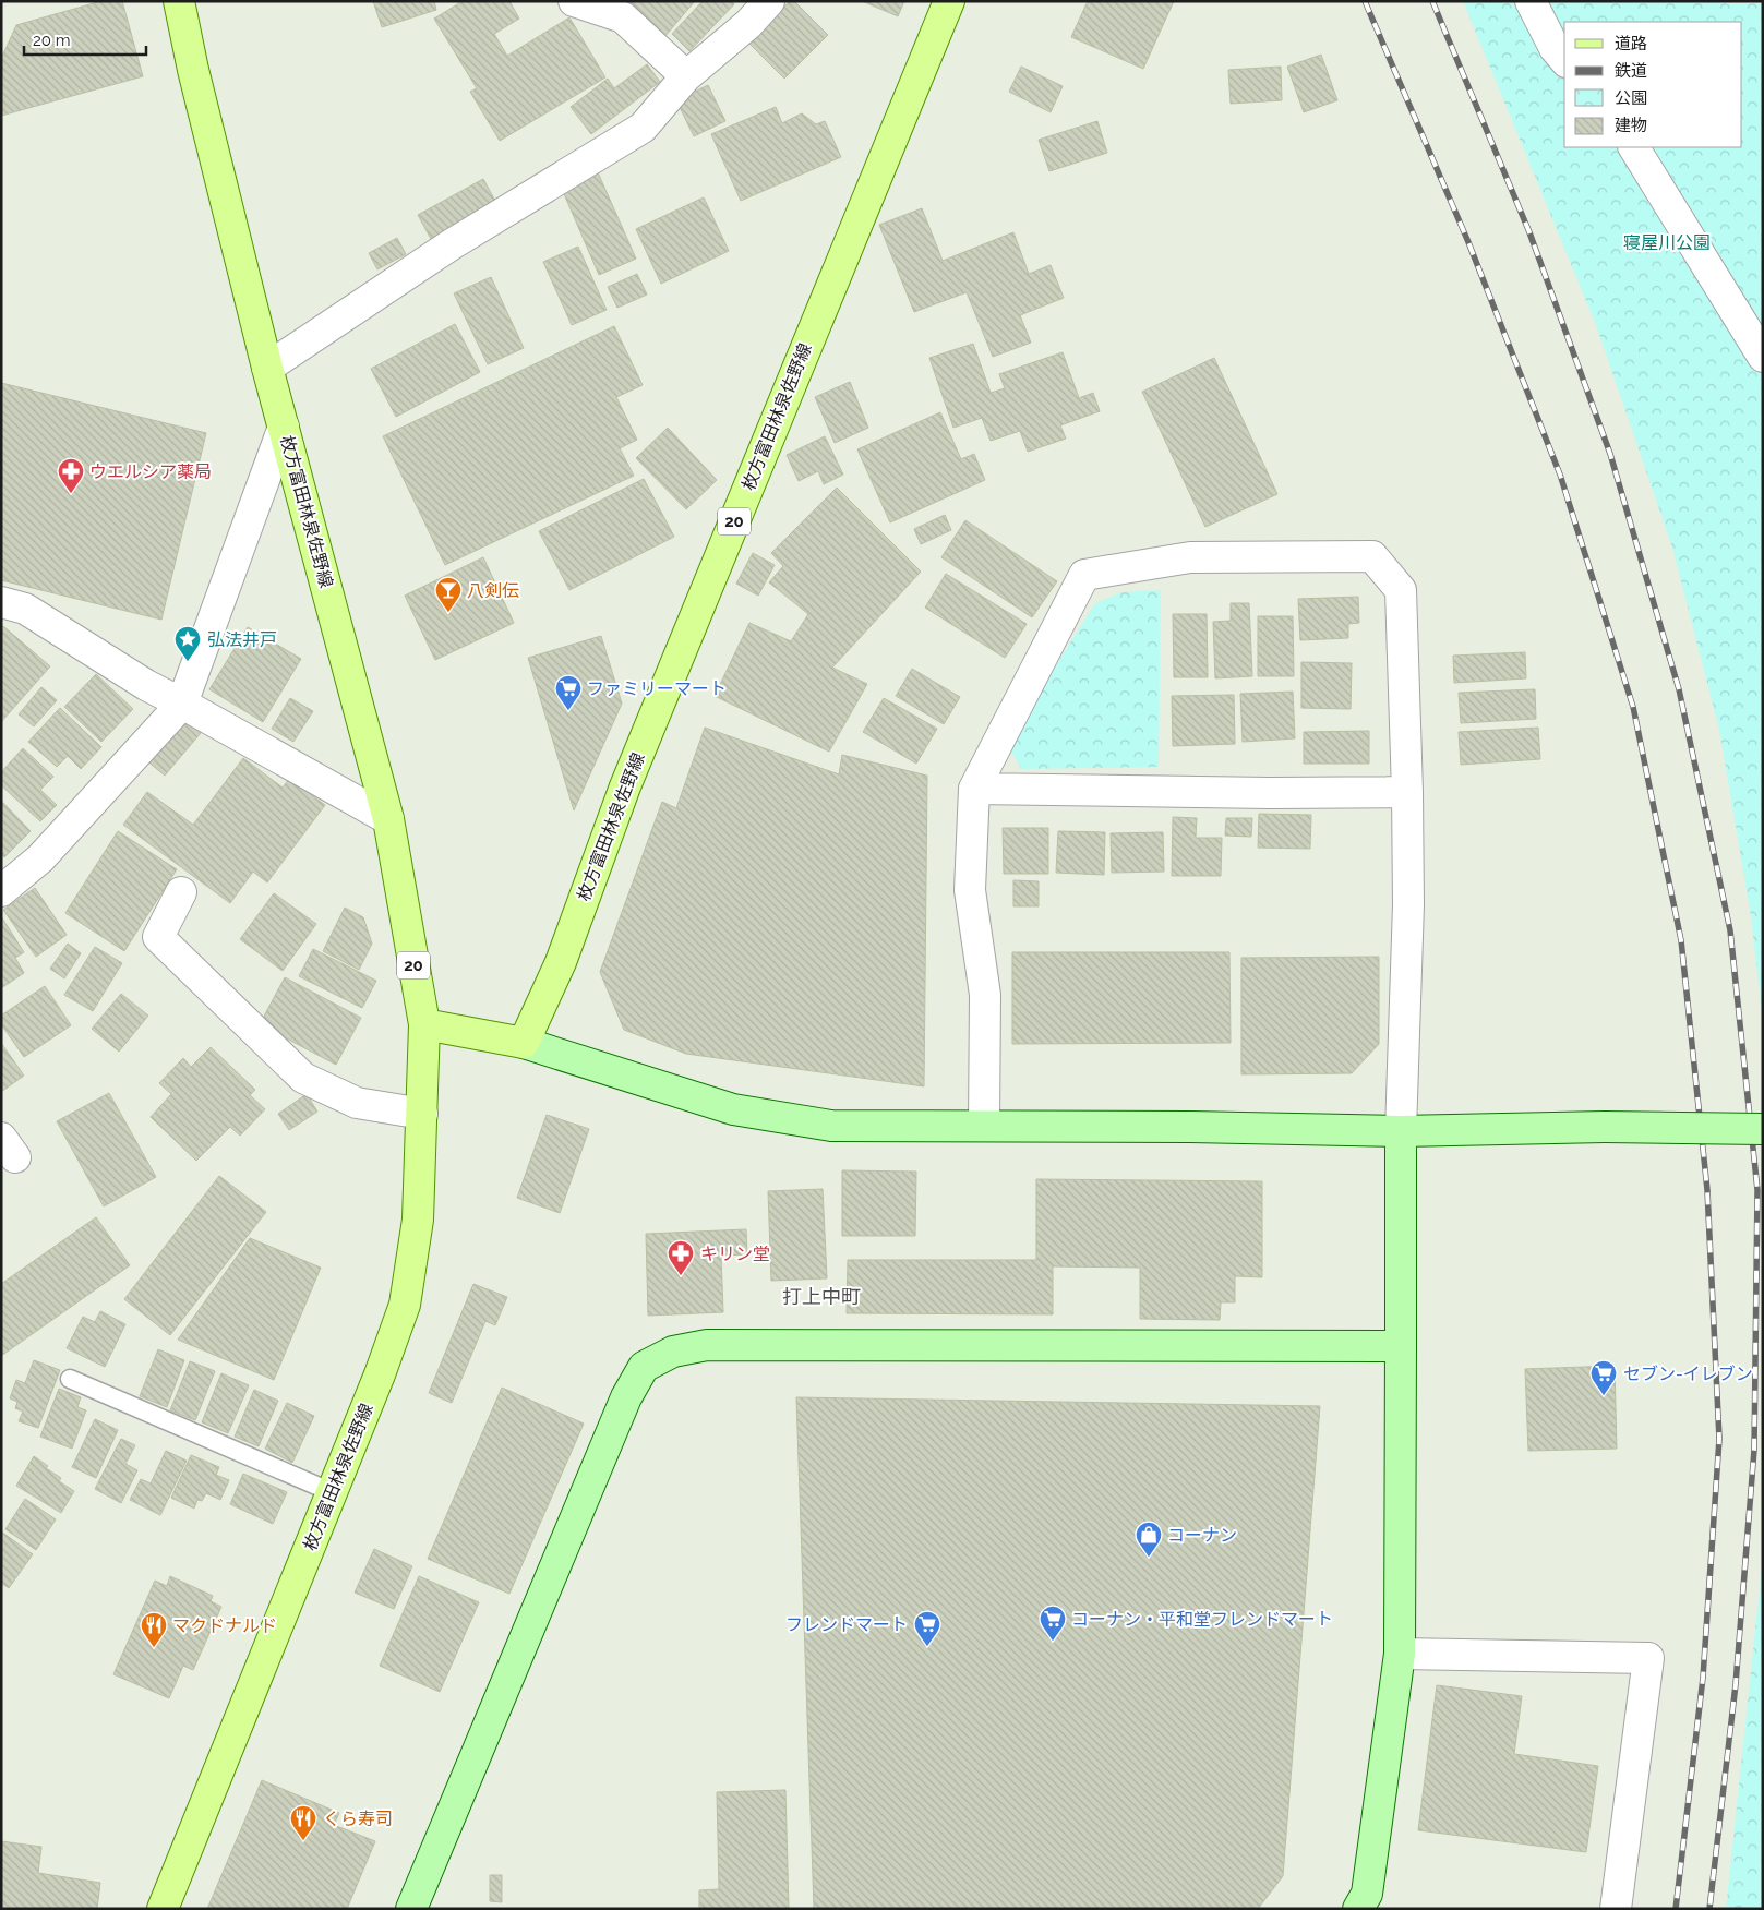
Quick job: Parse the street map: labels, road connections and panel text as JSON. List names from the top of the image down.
{
  "streets": {
    "main road": ["枚方富田林泉佐野線", "20"]
  },
  "districts": ["打上中町"],
  "parks": ["寝屋川公園"],
  "places": {
    "pharmacy": ["ウエルシア薬局", "キリン堂"],
    "bar": ["八剣伝"],
    "place": ["弘法井戸"],
    "supermarket": [
      "ファミリーマート",
      "セブン-イレブン",
      "コーナン・平和堂フレンドマート",
      "フレンドマート"
    ],
    "shop": ["コーナン"],
    "restaurant": ["マクドナルド", "くら寿司"]
  },
  "legend": [
    "道路",
    "鉄道",
    "公園",
    "建物"
  ],
  "scale_bar": "20 m"
}
